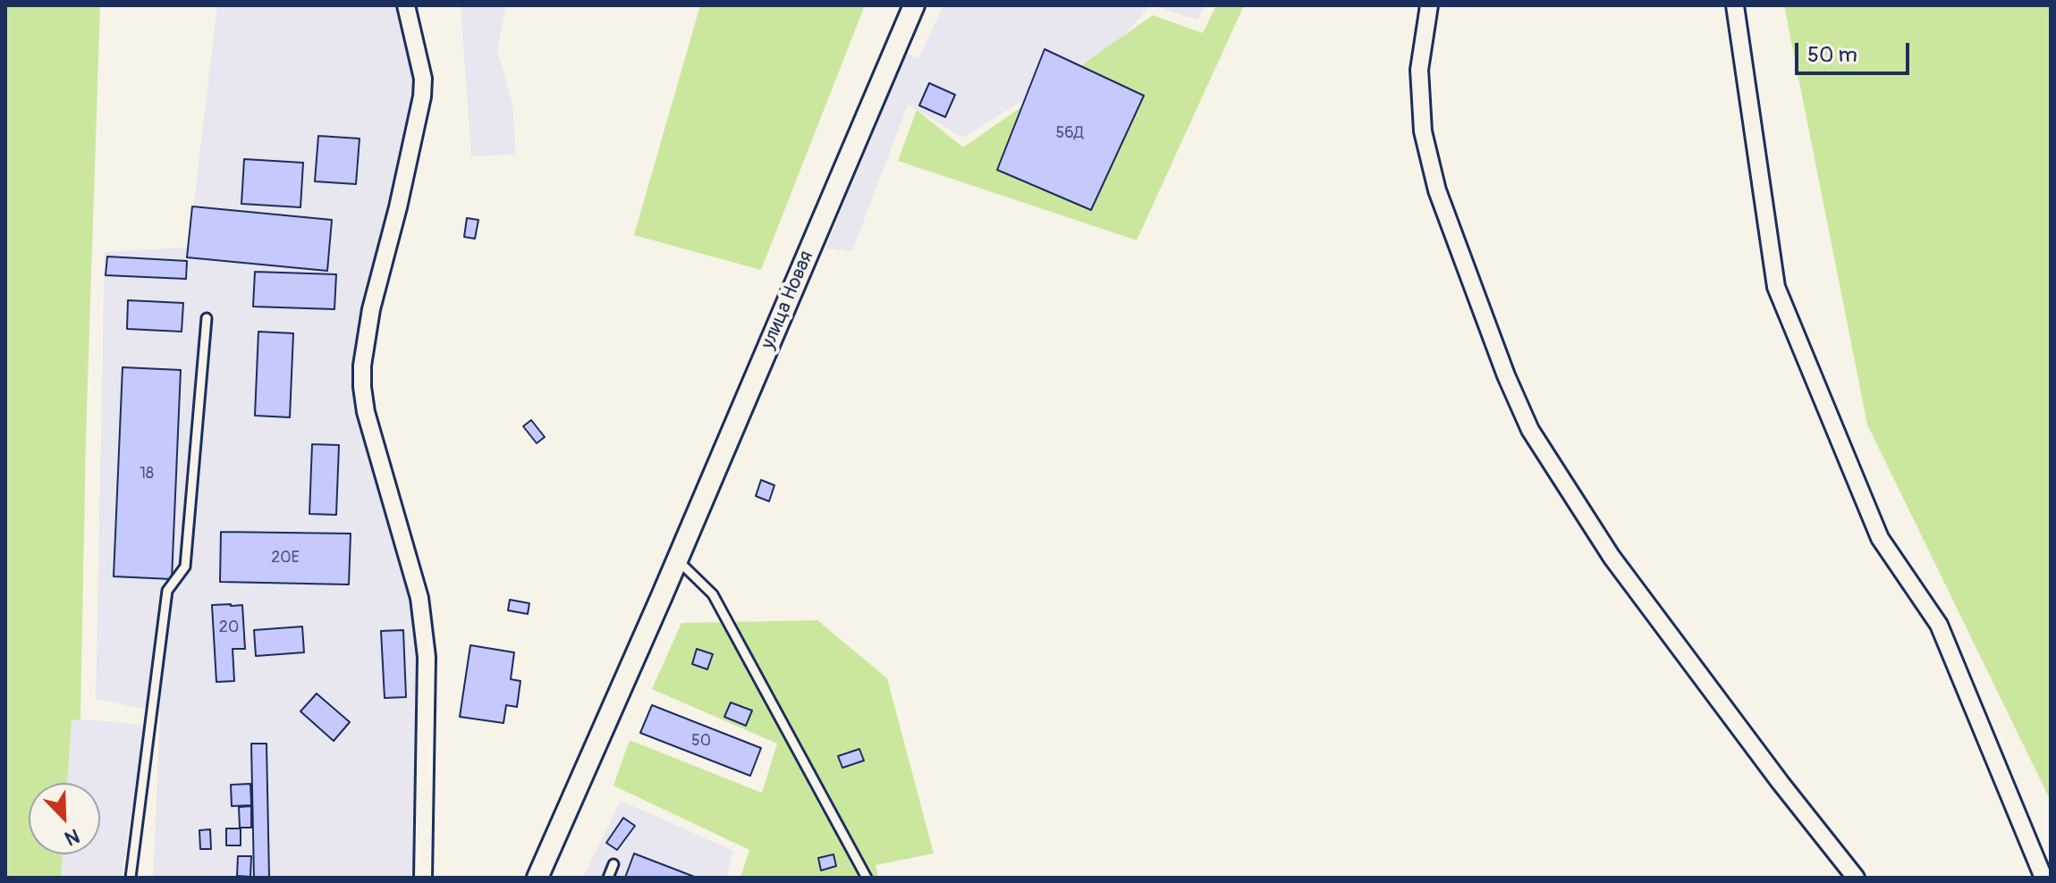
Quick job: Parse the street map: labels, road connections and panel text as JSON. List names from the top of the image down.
{
  "streets": {
    "street": ["улица Новая"]
  },
  "house_numbers": [
    "56Д",
    "18",
    "20Е",
    "20",
    "50"
  ],
  "scale_bar": "50 m",
  "north": "bottom right"
}
